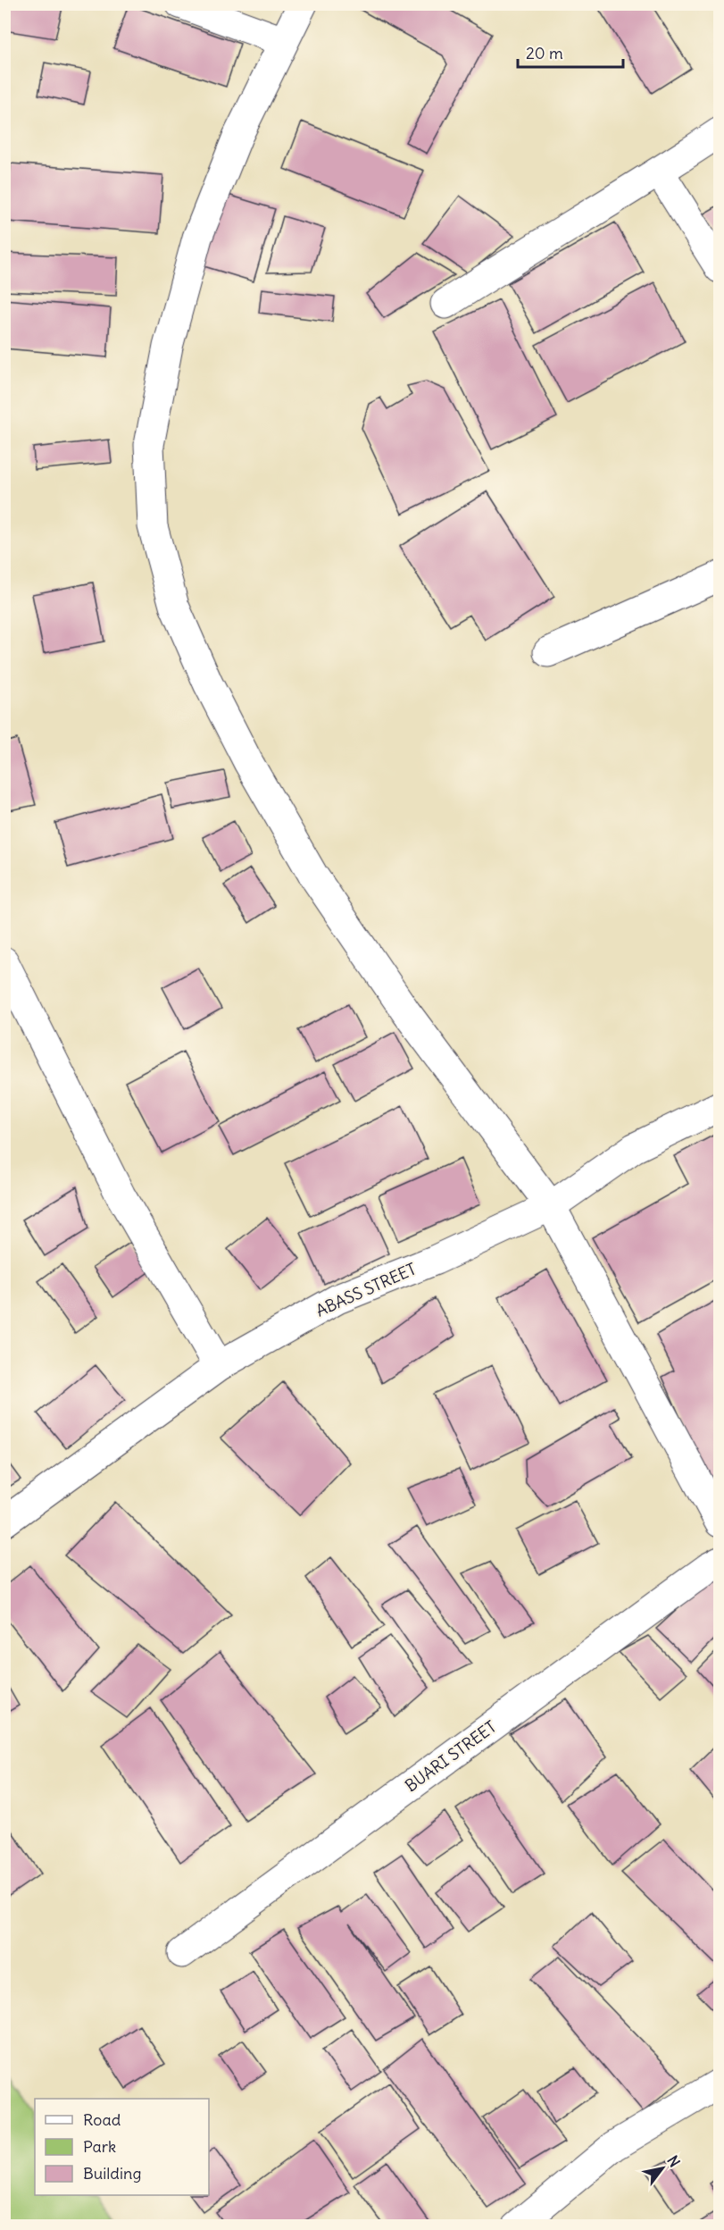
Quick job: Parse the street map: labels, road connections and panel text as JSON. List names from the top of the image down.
{
  "streets": {
    "street": ["ABASS STREET", "BUARI STREET"]
  },
  "legend": ["Road", "Park", "Building"],
  "scale_bar": "20 m",
  "north": "top right"
}
